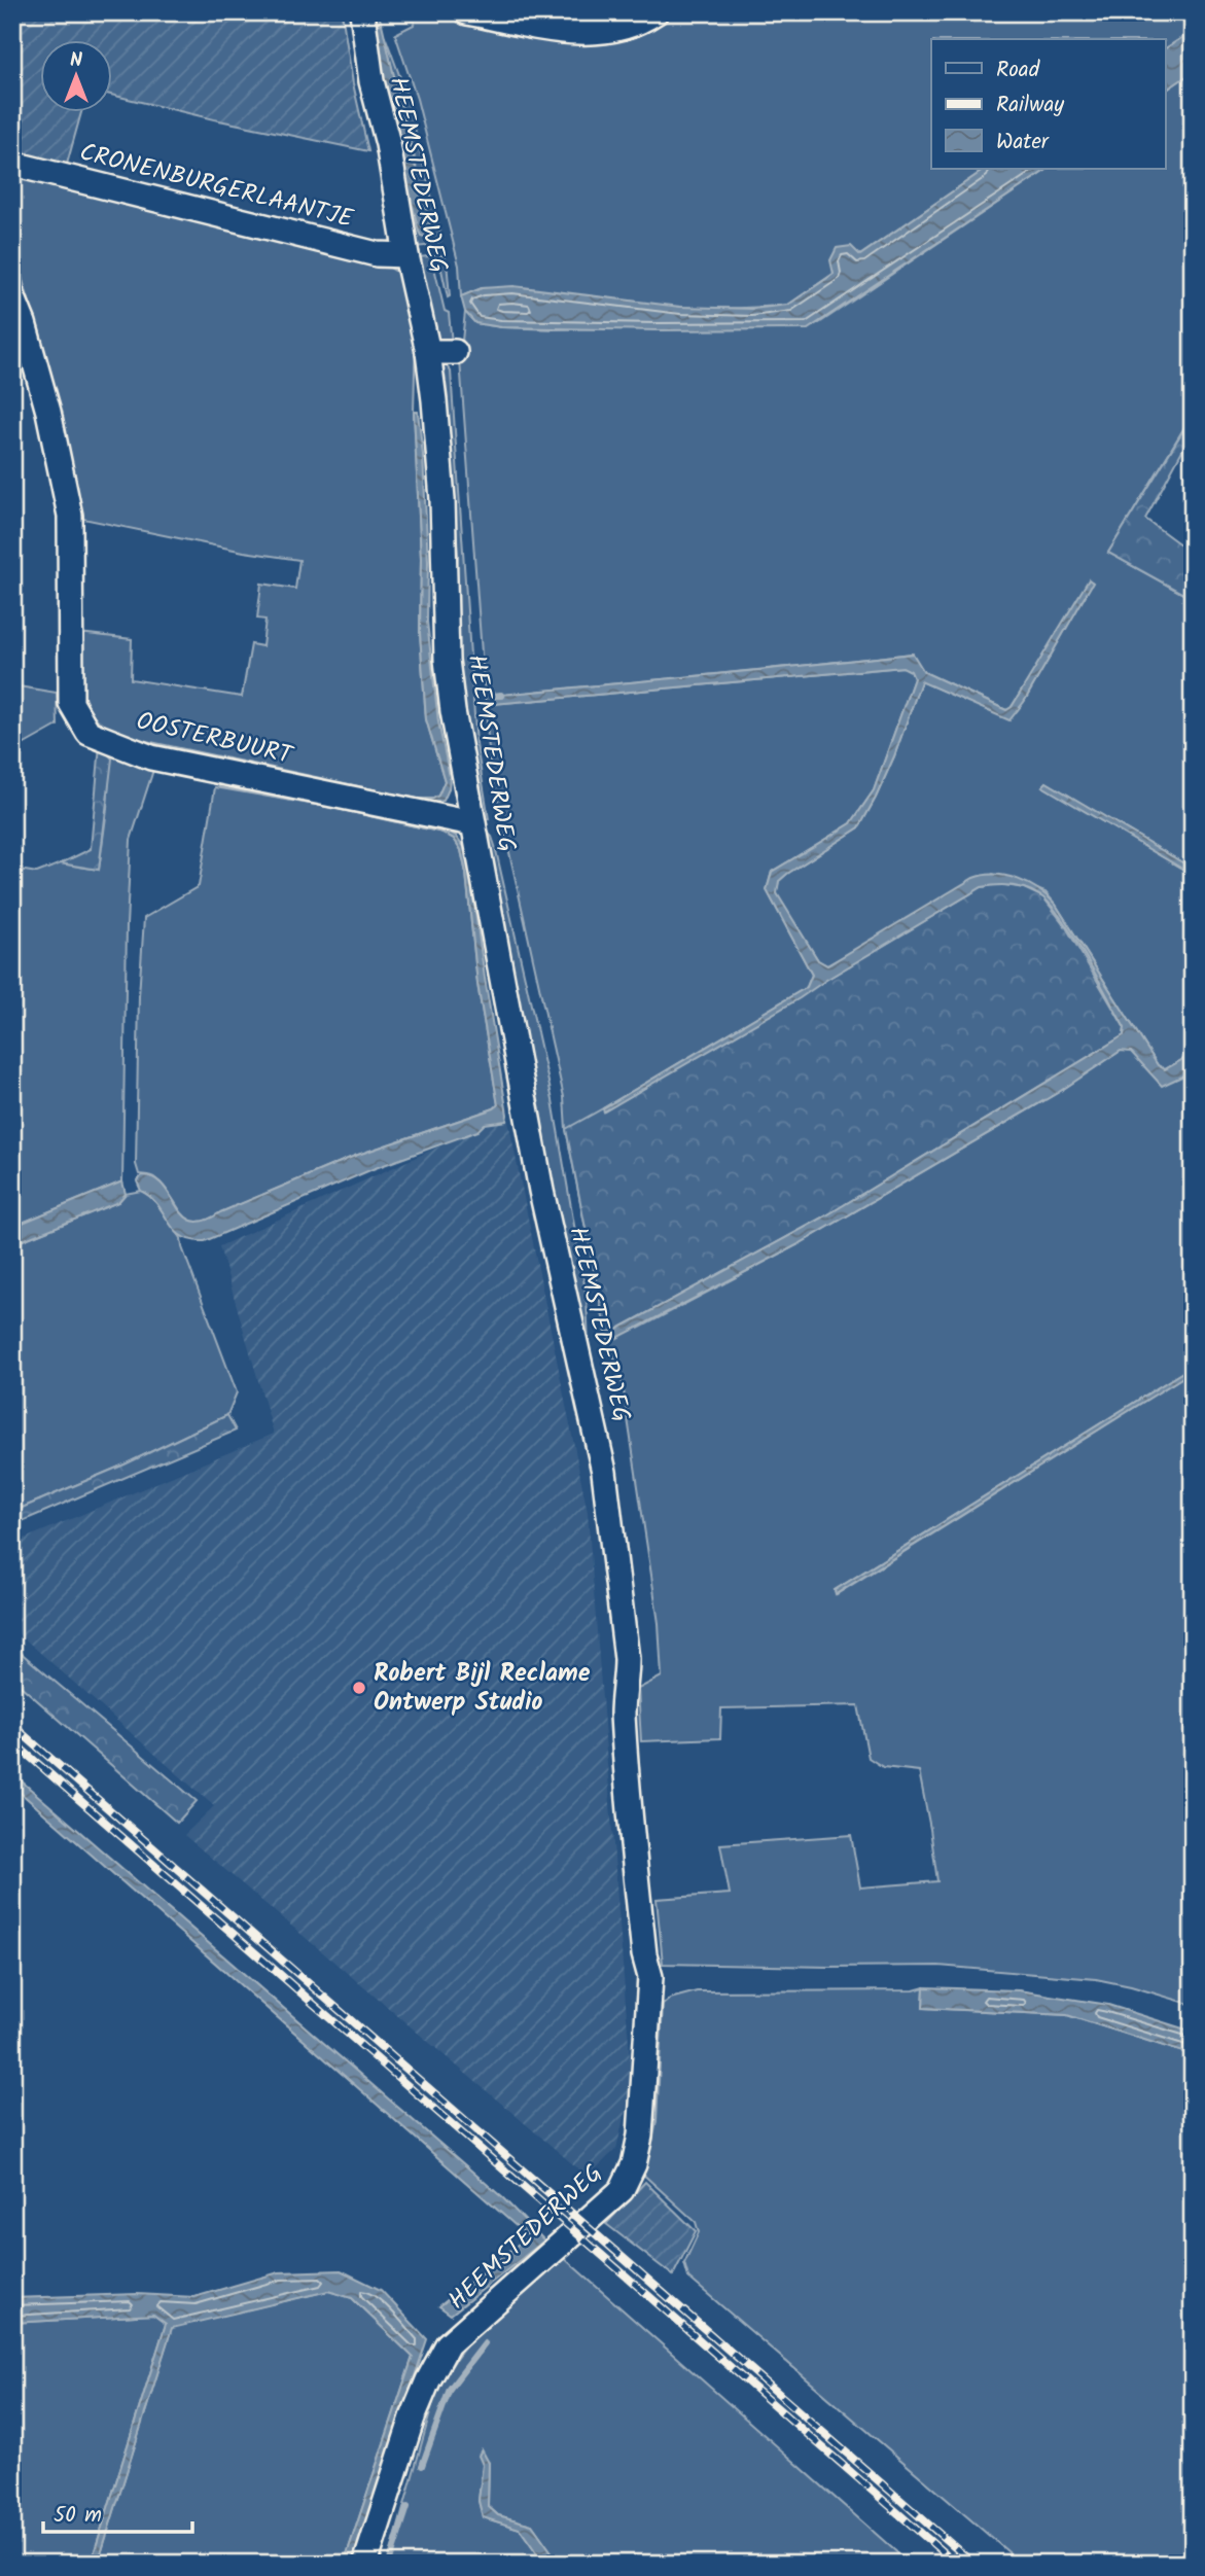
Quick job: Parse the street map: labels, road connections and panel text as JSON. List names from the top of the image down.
{
  "streets": {
    "street": ["HEEMSTEDERWEG", "CRONENBURGERLAANTJE", "OOSTERBUURT"]
  },
  "crossings": [
    ["HEEMSTEDERWEG", "CRONENBURGERLAANTJE"],
    ["HEEMSTEDERWEG", "OOSTERBUURT"]
  ],
  "places": ["Robert Bijl Reclame Ontwerp Studio"],
  "legend": ["Road", "Railway", "Water"],
  "scale_bar": "50 m",
  "north": "top"
}
